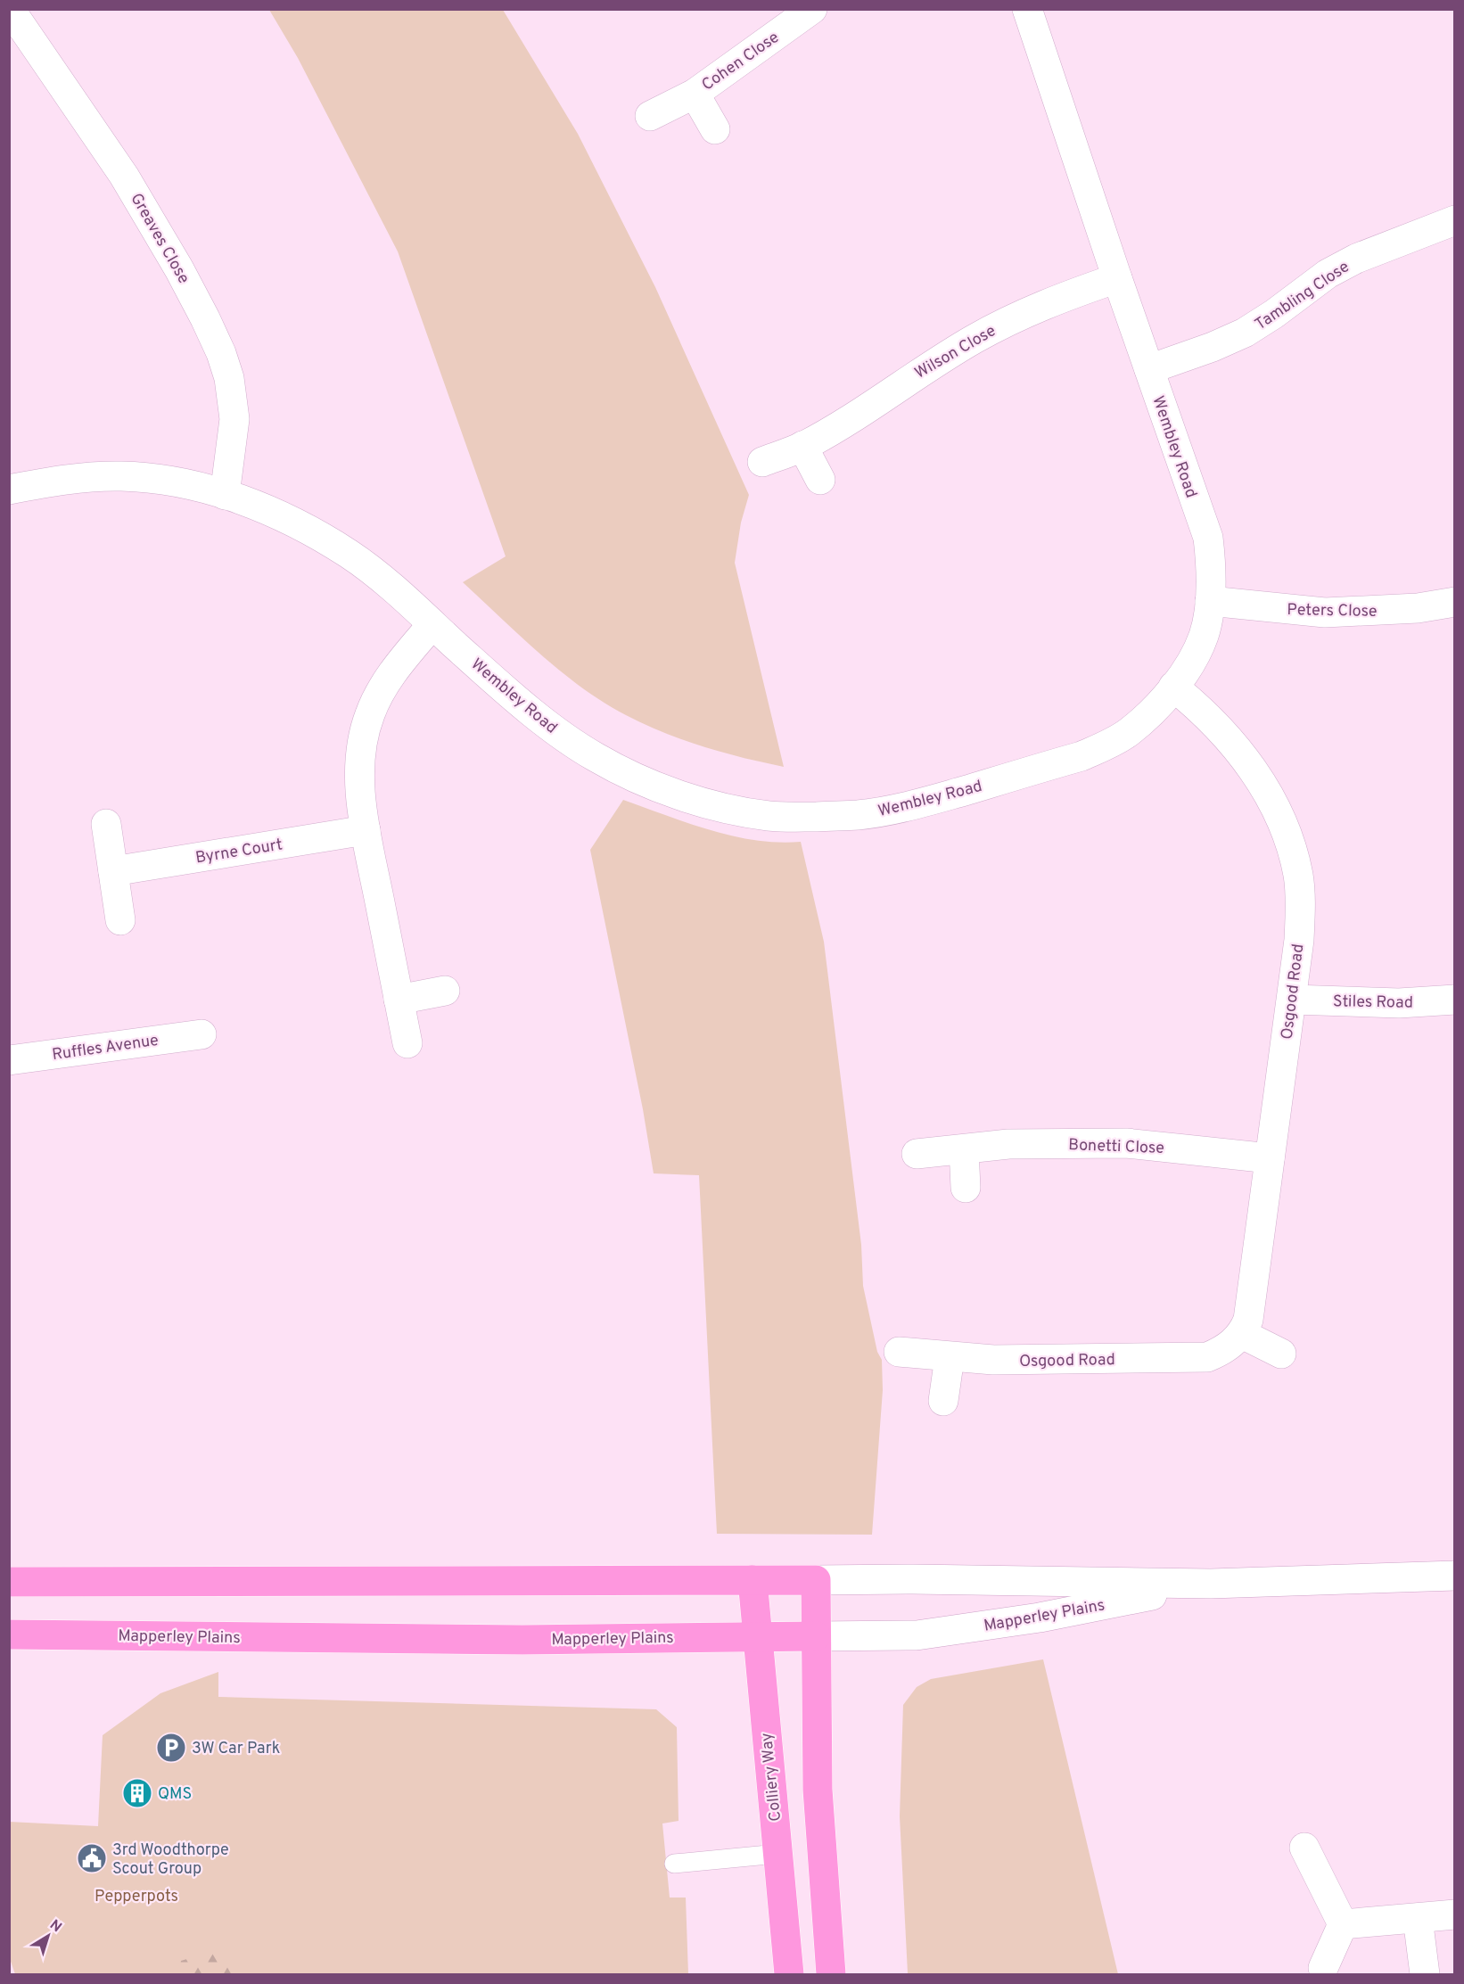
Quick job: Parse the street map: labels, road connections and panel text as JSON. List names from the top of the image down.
{
  "streets": {
    "main road": ["Mapperley Plains", "Colliery Way"],
    "street": [
      "Cohen Close",
      "Greaves Close",
      "Tambling Close",
      "Wilson Close",
      "Wembley Road",
      "Peters Close",
      "Byrne Court",
      "Osgood Road",
      "Stiles Road",
      "Ruffles Avenue",
      "Bonetti Close"
    ]
  },
  "crossings": [
    ["Greaves Close", "Wembley Road"],
    ["Tambling Close", "Wembley Road"],
    ["Wilson Close", "Wembley Road"],
    ["Wembley Road", "Peters Close"],
    ["Wembley Road", "Osgood Road"],
    ["Osgood Road", "Stiles Road"],
    ["Osgood Road", "Bonetti Close"],
    ["Mapperley Plains", "Colliery Way"]
  ],
  "parks": ["Pepperpots"],
  "places": {
    "parking": ["3W Car Park"],
    "building": ["QMS"],
    "public building": ["3rd Woodthorpe Scout Group"]
  },
  "north": "top right"
}
